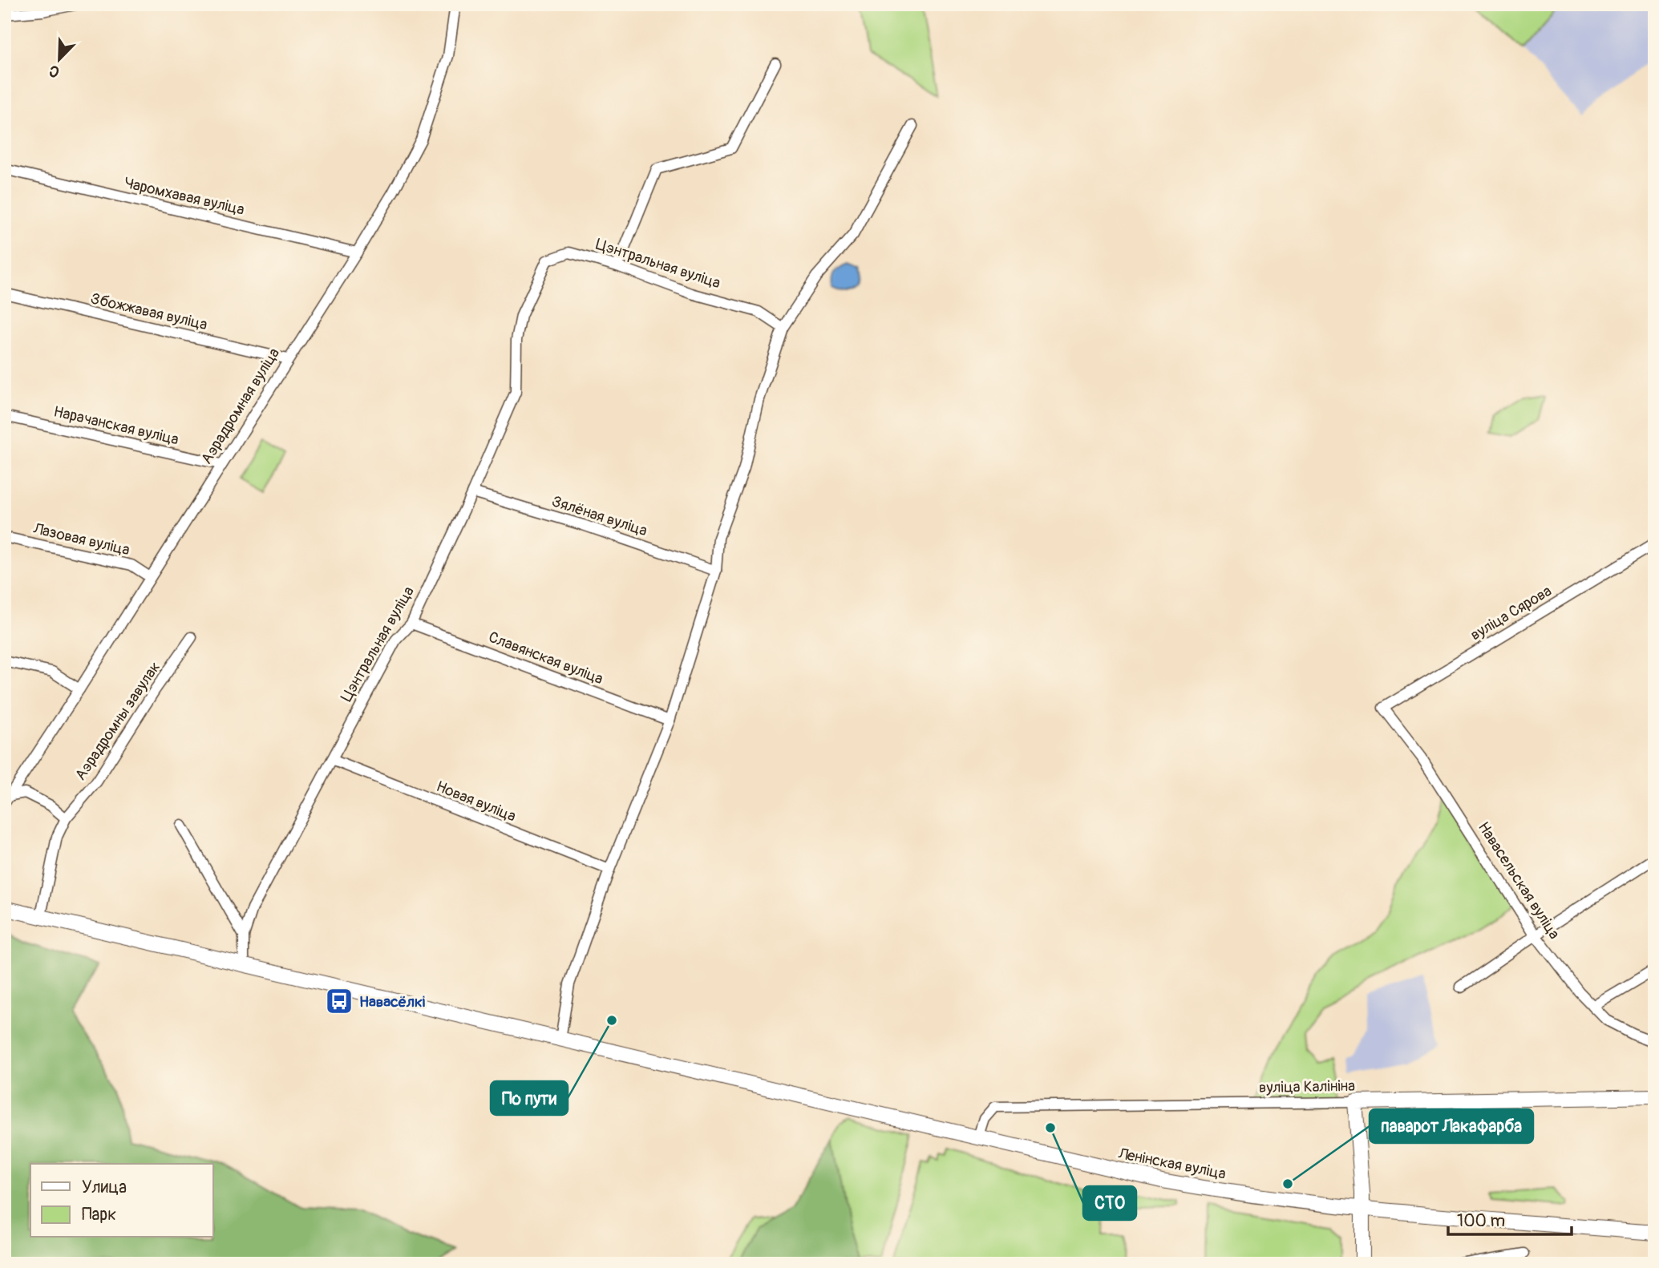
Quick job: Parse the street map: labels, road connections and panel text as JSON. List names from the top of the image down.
{
  "streets": {
    "main road": ["вуліца Калініна", "Ленінская вуліца"],
    "street": [
      "Чаромхавая вуліца",
      "Цэнтральная вуліца",
      "Збожжавая вуліца",
      "Аэрадромная вуліца",
      "Нарачанская вуліца",
      "Зялёная вуліца",
      "Лазовая вуліца",
      "вуліца Сярова",
      "Славянская вуліца",
      "Аэрадромны завулак",
      "Новая вуліца",
      "Навасельская вуліца"
    ]
  },
  "crossings": [
    ["Чаромхавая вуліца", "Аэрадромная вуліца"],
    ["Цэнтральная вуліца", "Зялёная вуліца"],
    ["Цэнтральная вуліца", "Славянская вуліца"],
    ["Цэнтральная вуліца", "Новая вуліца"],
    ["Збожжавая вуліца", "Аэрадромная вуліца"],
    ["Аэрадромная вуліца", "Нарачанская вуліца"],
    ["Аэрадромная вуліца", "Лазовая вуліца"],
    ["вуліца Сярова", "Навасельская вуліца"],
    ["вуліца Калініна", "Ленінская вуліца"]
  ],
  "places": {
    "bus stop": ["Навасёлкі"],
    "other": ["По пути", "СТО", "паварот Лакафарба"]
  },
  "legend": ["Улица", "Парк"],
  "scale_bar": "100 m",
  "north": "bottom left"
}
